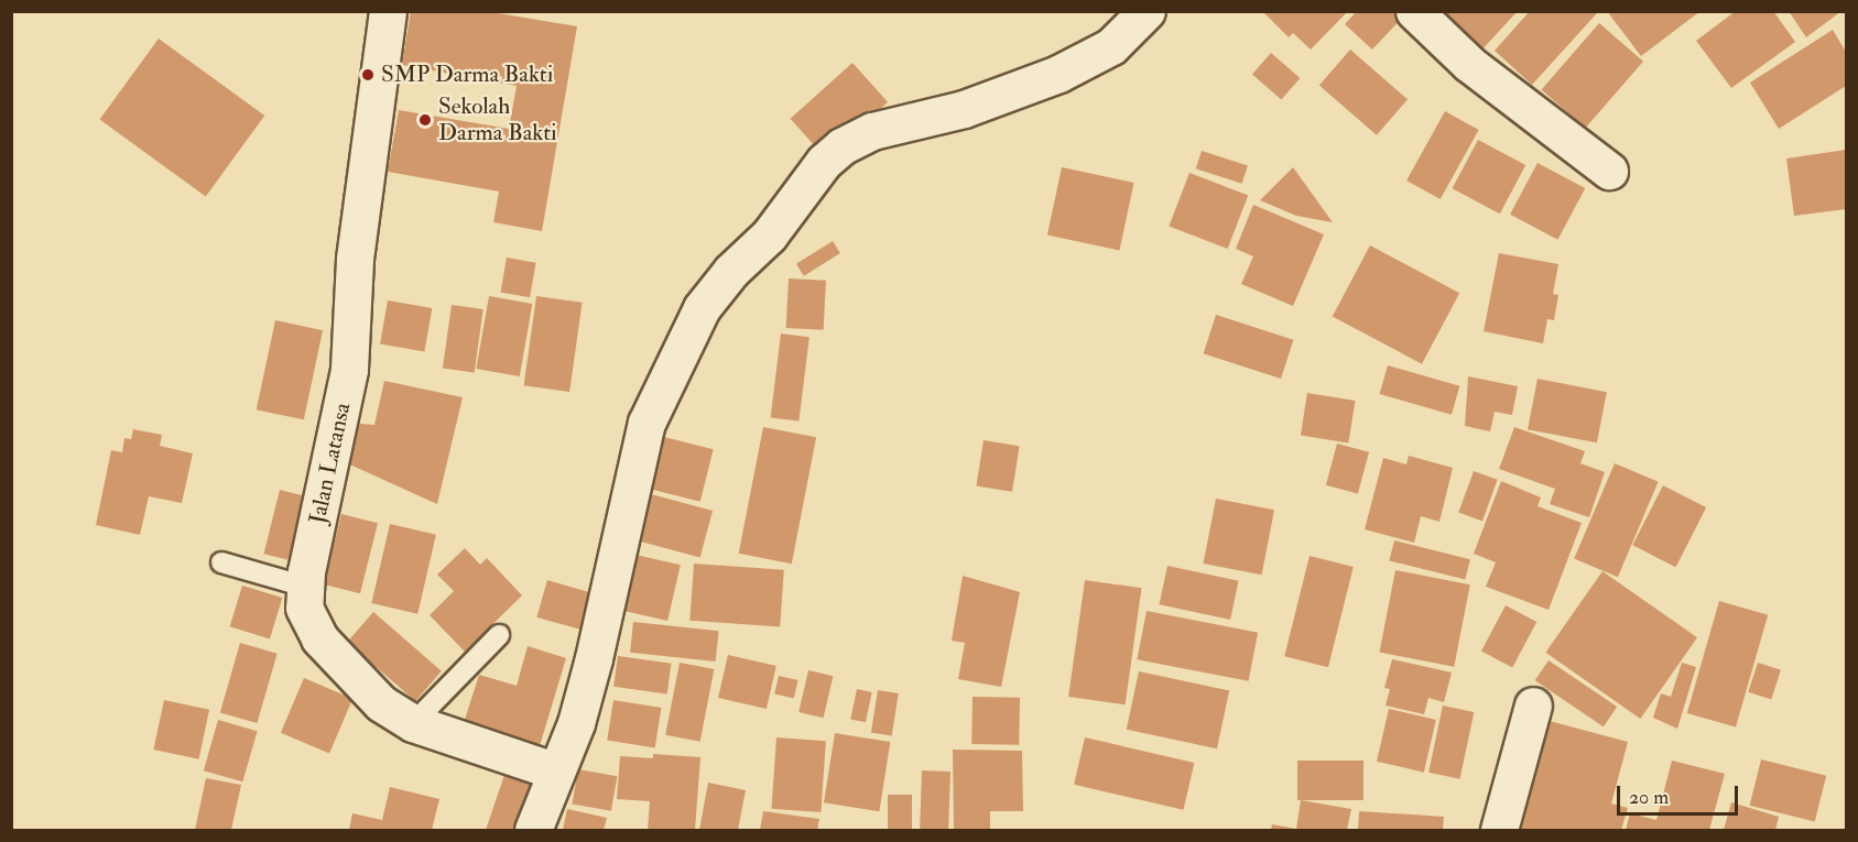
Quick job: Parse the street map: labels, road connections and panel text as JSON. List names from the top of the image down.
{
  "streets": {
    "street": ["Jalan Latansa"]
  },
  "places": ["SMP Darma Bakti", "Sekolah Darma Bakti"],
  "scale_bar": "20 m"
}
